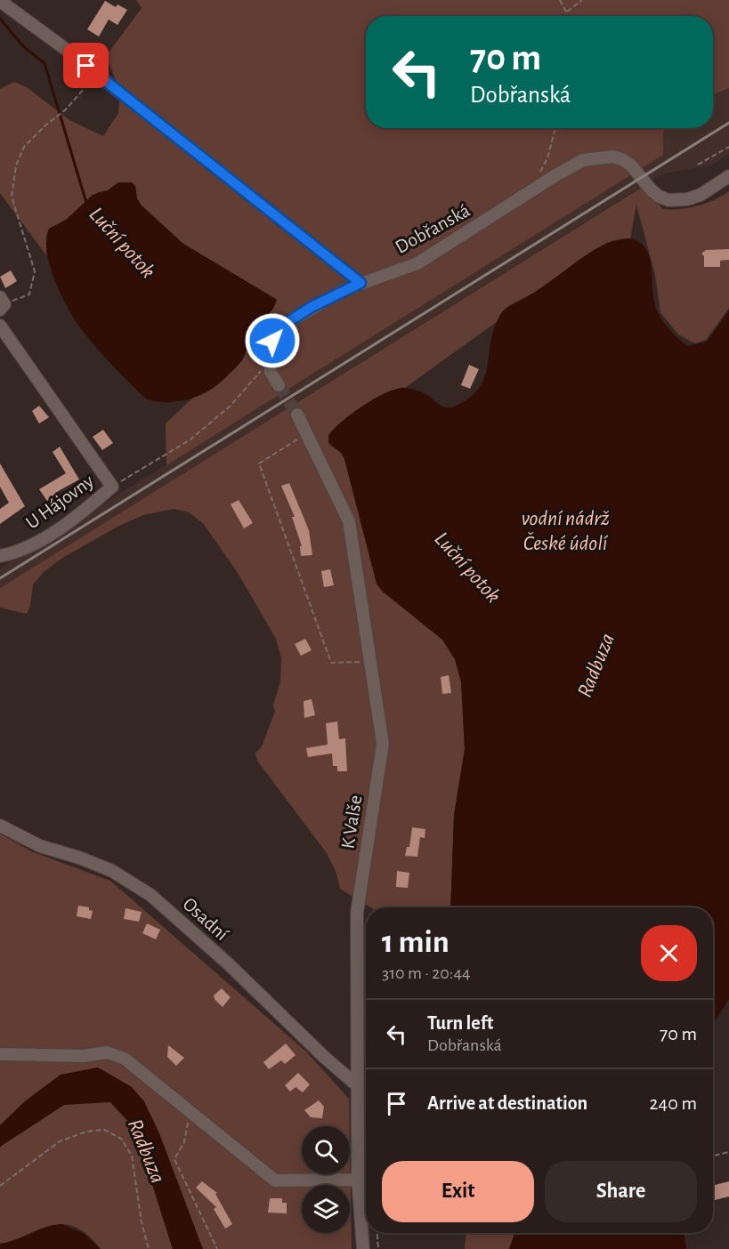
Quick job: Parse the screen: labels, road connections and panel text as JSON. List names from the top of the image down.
{
  "streets": {
    "street": [
      "Dobřanská",
      "U Hájovny",
      "K Valše",
      "Osadní"
    ]
  },
  "crossings": [
    ["K Valše", "Osadní"]
  ],
  "water": ["Luční potok", "vodní nádrž České údolí", "Radbuza"],
  "page": {
    "turn": ["70 m", "Dobřanská"],
    "heading": ["1 min", "310 m · 20:44"],
    "list": [
      {
        "name": "Turn left",
        "note": "Dobřanská",
        "value": "70 m"
      },
      {
        "name": "Arrive at destination",
        "value": "240 m"
      }
    ],
    "buttons": ["Exit", "Share"]
  }
}
